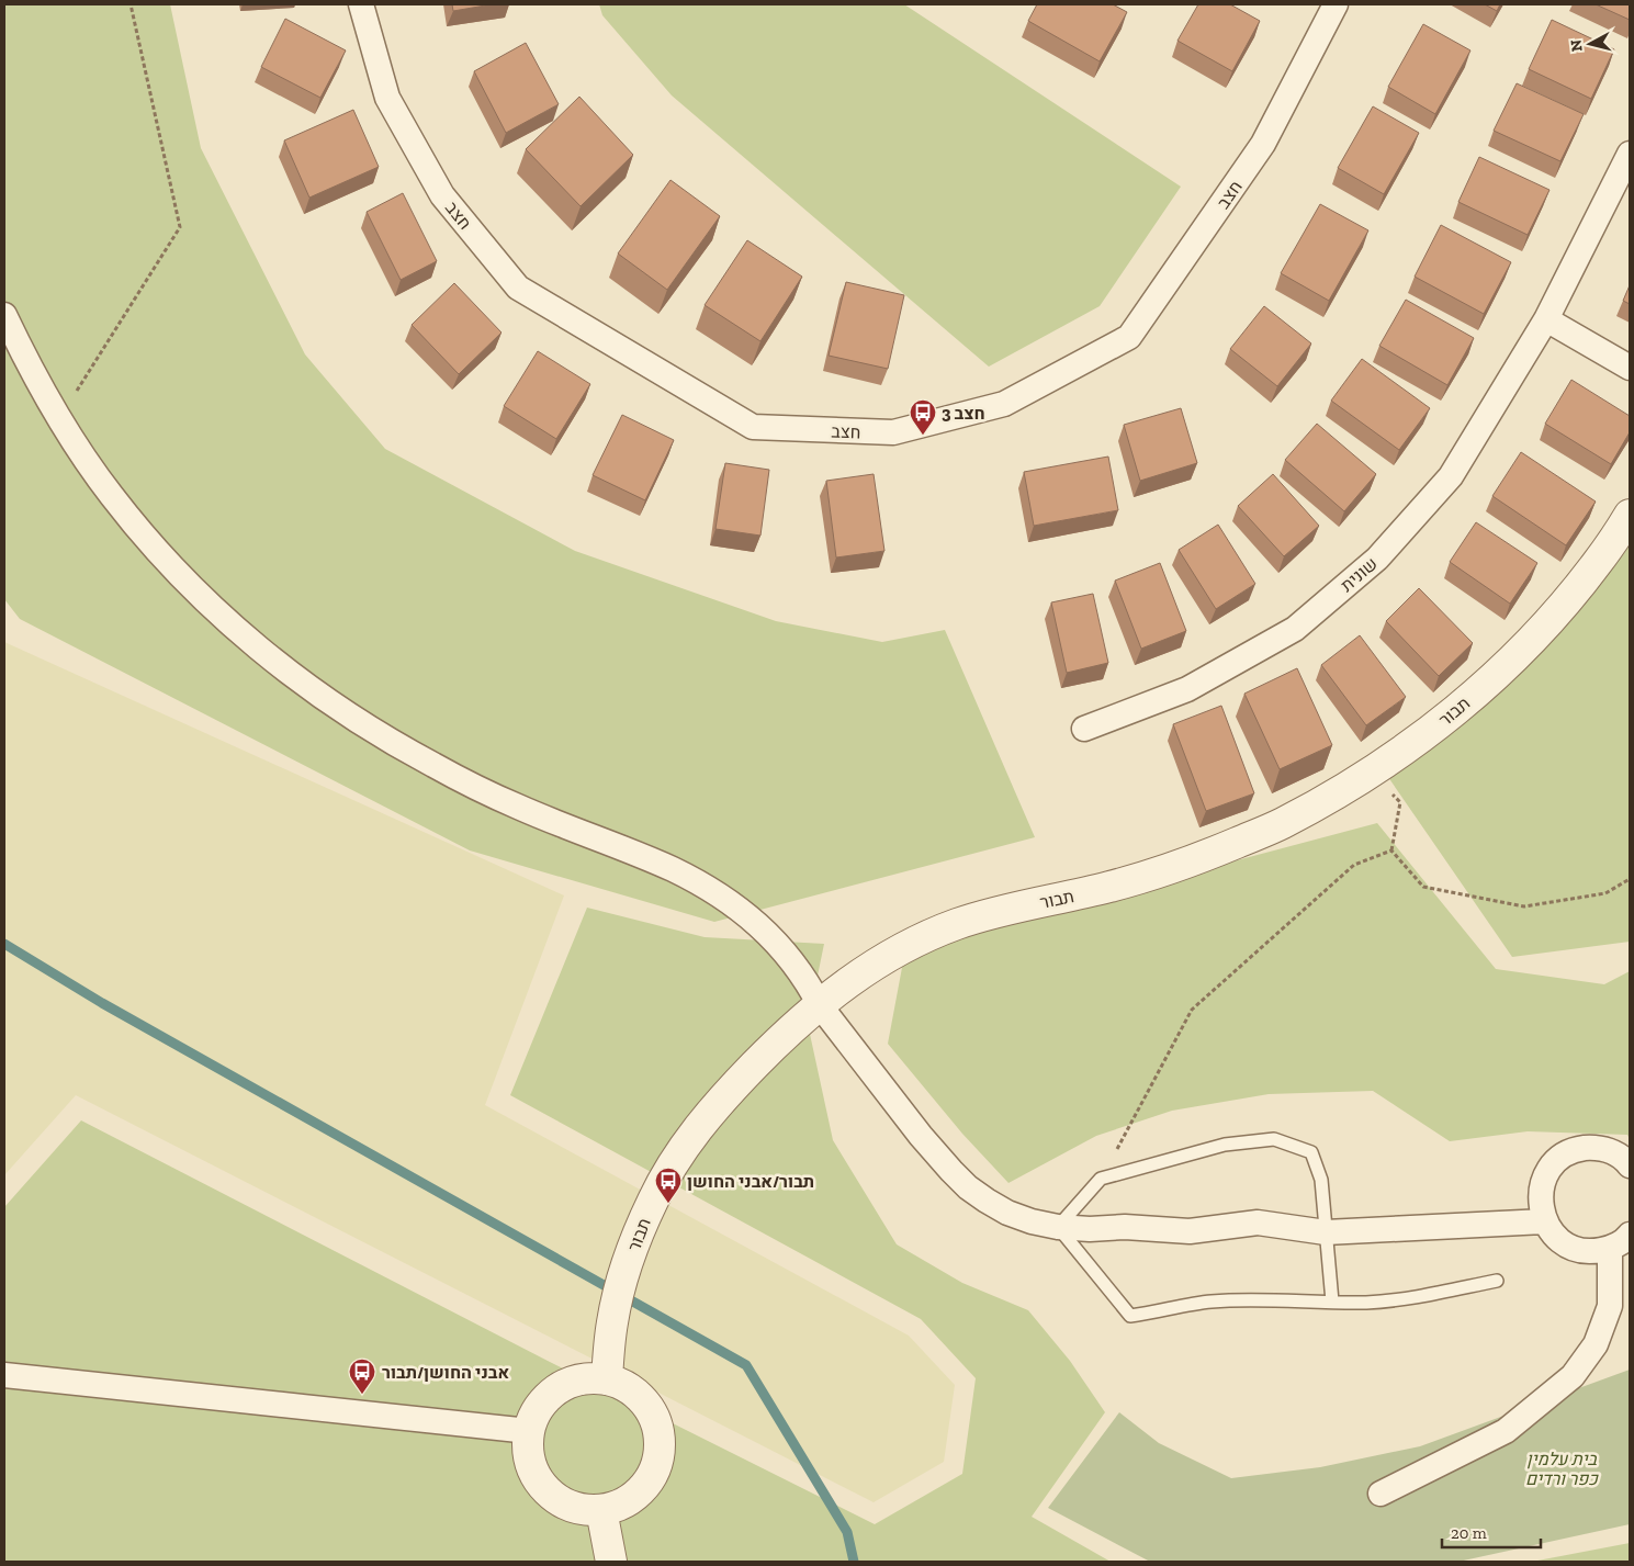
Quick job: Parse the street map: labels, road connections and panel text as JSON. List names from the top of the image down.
{
  "streets": {
    "street": ["חצב", "שונית", "תבור"]
  },
  "parks": ["בית עלמין כפר ורדים"],
  "places": {
    "bus stop": ["חצב 3", "תבור/אבני החושן", "אבני החושן/תבור"]
  },
  "scale_bar": "20 m",
  "north": "left"
}
